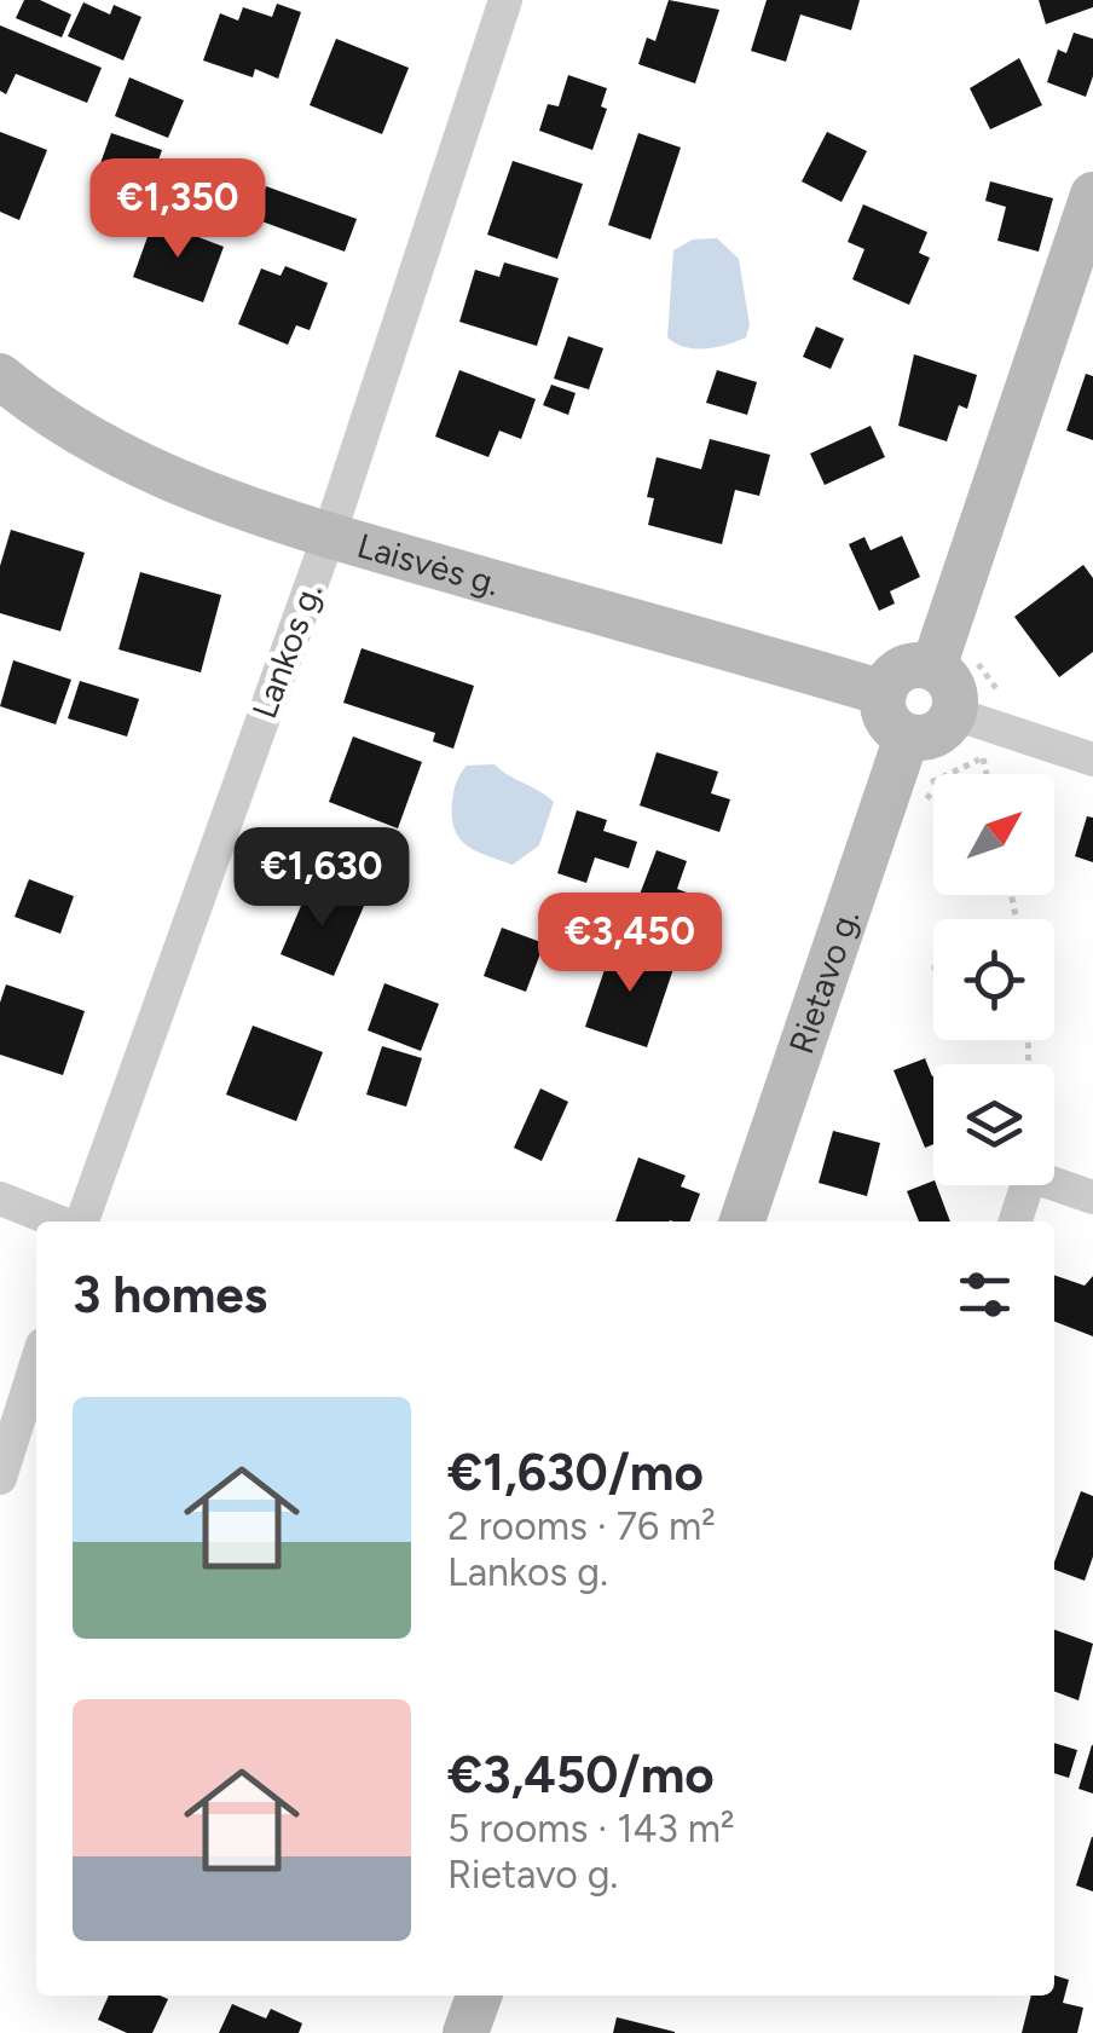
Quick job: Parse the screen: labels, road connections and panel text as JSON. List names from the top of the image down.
{
  "streets": {
    "main road": ["Laisvės g.", "Rietavo g."],
    "street": ["Lankos g."]
  },
  "crossings": [
    ["Laisvės g.", "Lankos g."],
    ["Laisvės g.", "Rietavo g."]
  ],
  "north": "top right",
  "page": {
    "price": ["€1,350", "€1,630", "€3,450"],
    "heading": "3 homes",
    "list": [
      {
        "name": "€1,630/mo",
        "note": "2 rooms · 76 m² · Lankos g."
      },
      {
        "name": "€3,450/mo",
        "note": "5 rooms · 143 m² · Rietavo g."
      }
    ]
  }
}
